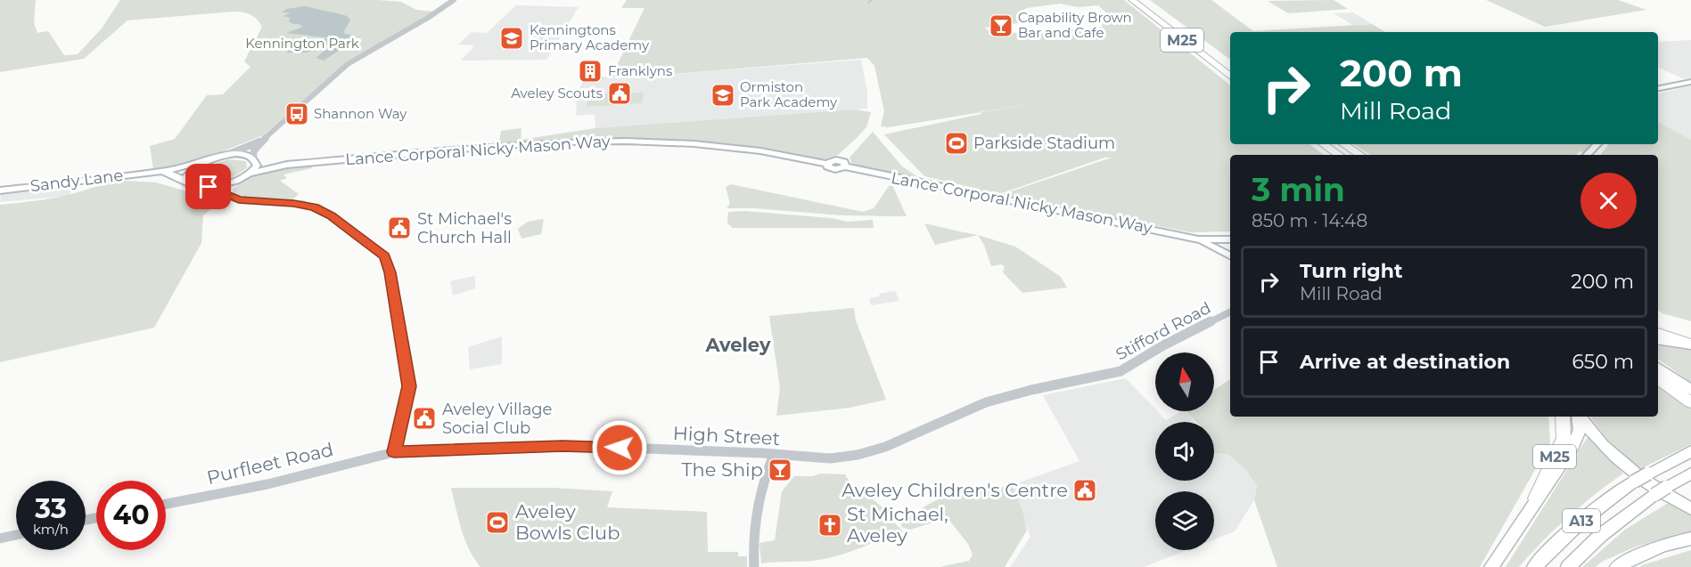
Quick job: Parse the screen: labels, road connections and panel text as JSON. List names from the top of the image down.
{
  "streets": {
    "highway": ["M25", "A13"],
    "main road": ["Lance Corporal Nicky Mason Way", "Sandy Lane"],
    "street": ["Stifford Road", "High Street", "Purfleet Road"]
  },
  "crossings": [
    ["Lance Corporal Nicky Mason Way", "Sandy Lane"],
    ["Stifford Road", "High Street"],
    ["High Street", "Purfleet Road"]
  ],
  "districts": ["Aveley"],
  "parks": ["Kennington Park"],
  "places": {
    "bar": ["Capability Brown Bar and Cafe", "The Ship"],
    "school or university": ["Kenningtons Primary Academy", "Ormiston Park Academy"],
    "building": ["Franklyns"],
    "public building": [
      "Aveley Scouts",
      "St Michael's Church Hall",
      "Aveley Village Social Club",
      "Aveley Children's Centre"
    ],
    "bus stop": ["Shannon Way"],
    "sports": ["Parkside Stadium", "Aveley Bowls Club"],
    "church": ["St Michael, Aveley"]
  },
  "north": "top",
  "page": {
    "turn": ["200 m", "Mill Road"],
    "heading": ["3 min", "850 m · 14:48"],
    "list": [
      {
        "name": "Turn right",
        "note": "Mill Road",
        "value": "200 m"
      },
      {
        "name": "Arrive at destination",
        "value": "650 m"
      }
    ],
    "speed": "33 km/h",
    "limit": "40"
  }
}
